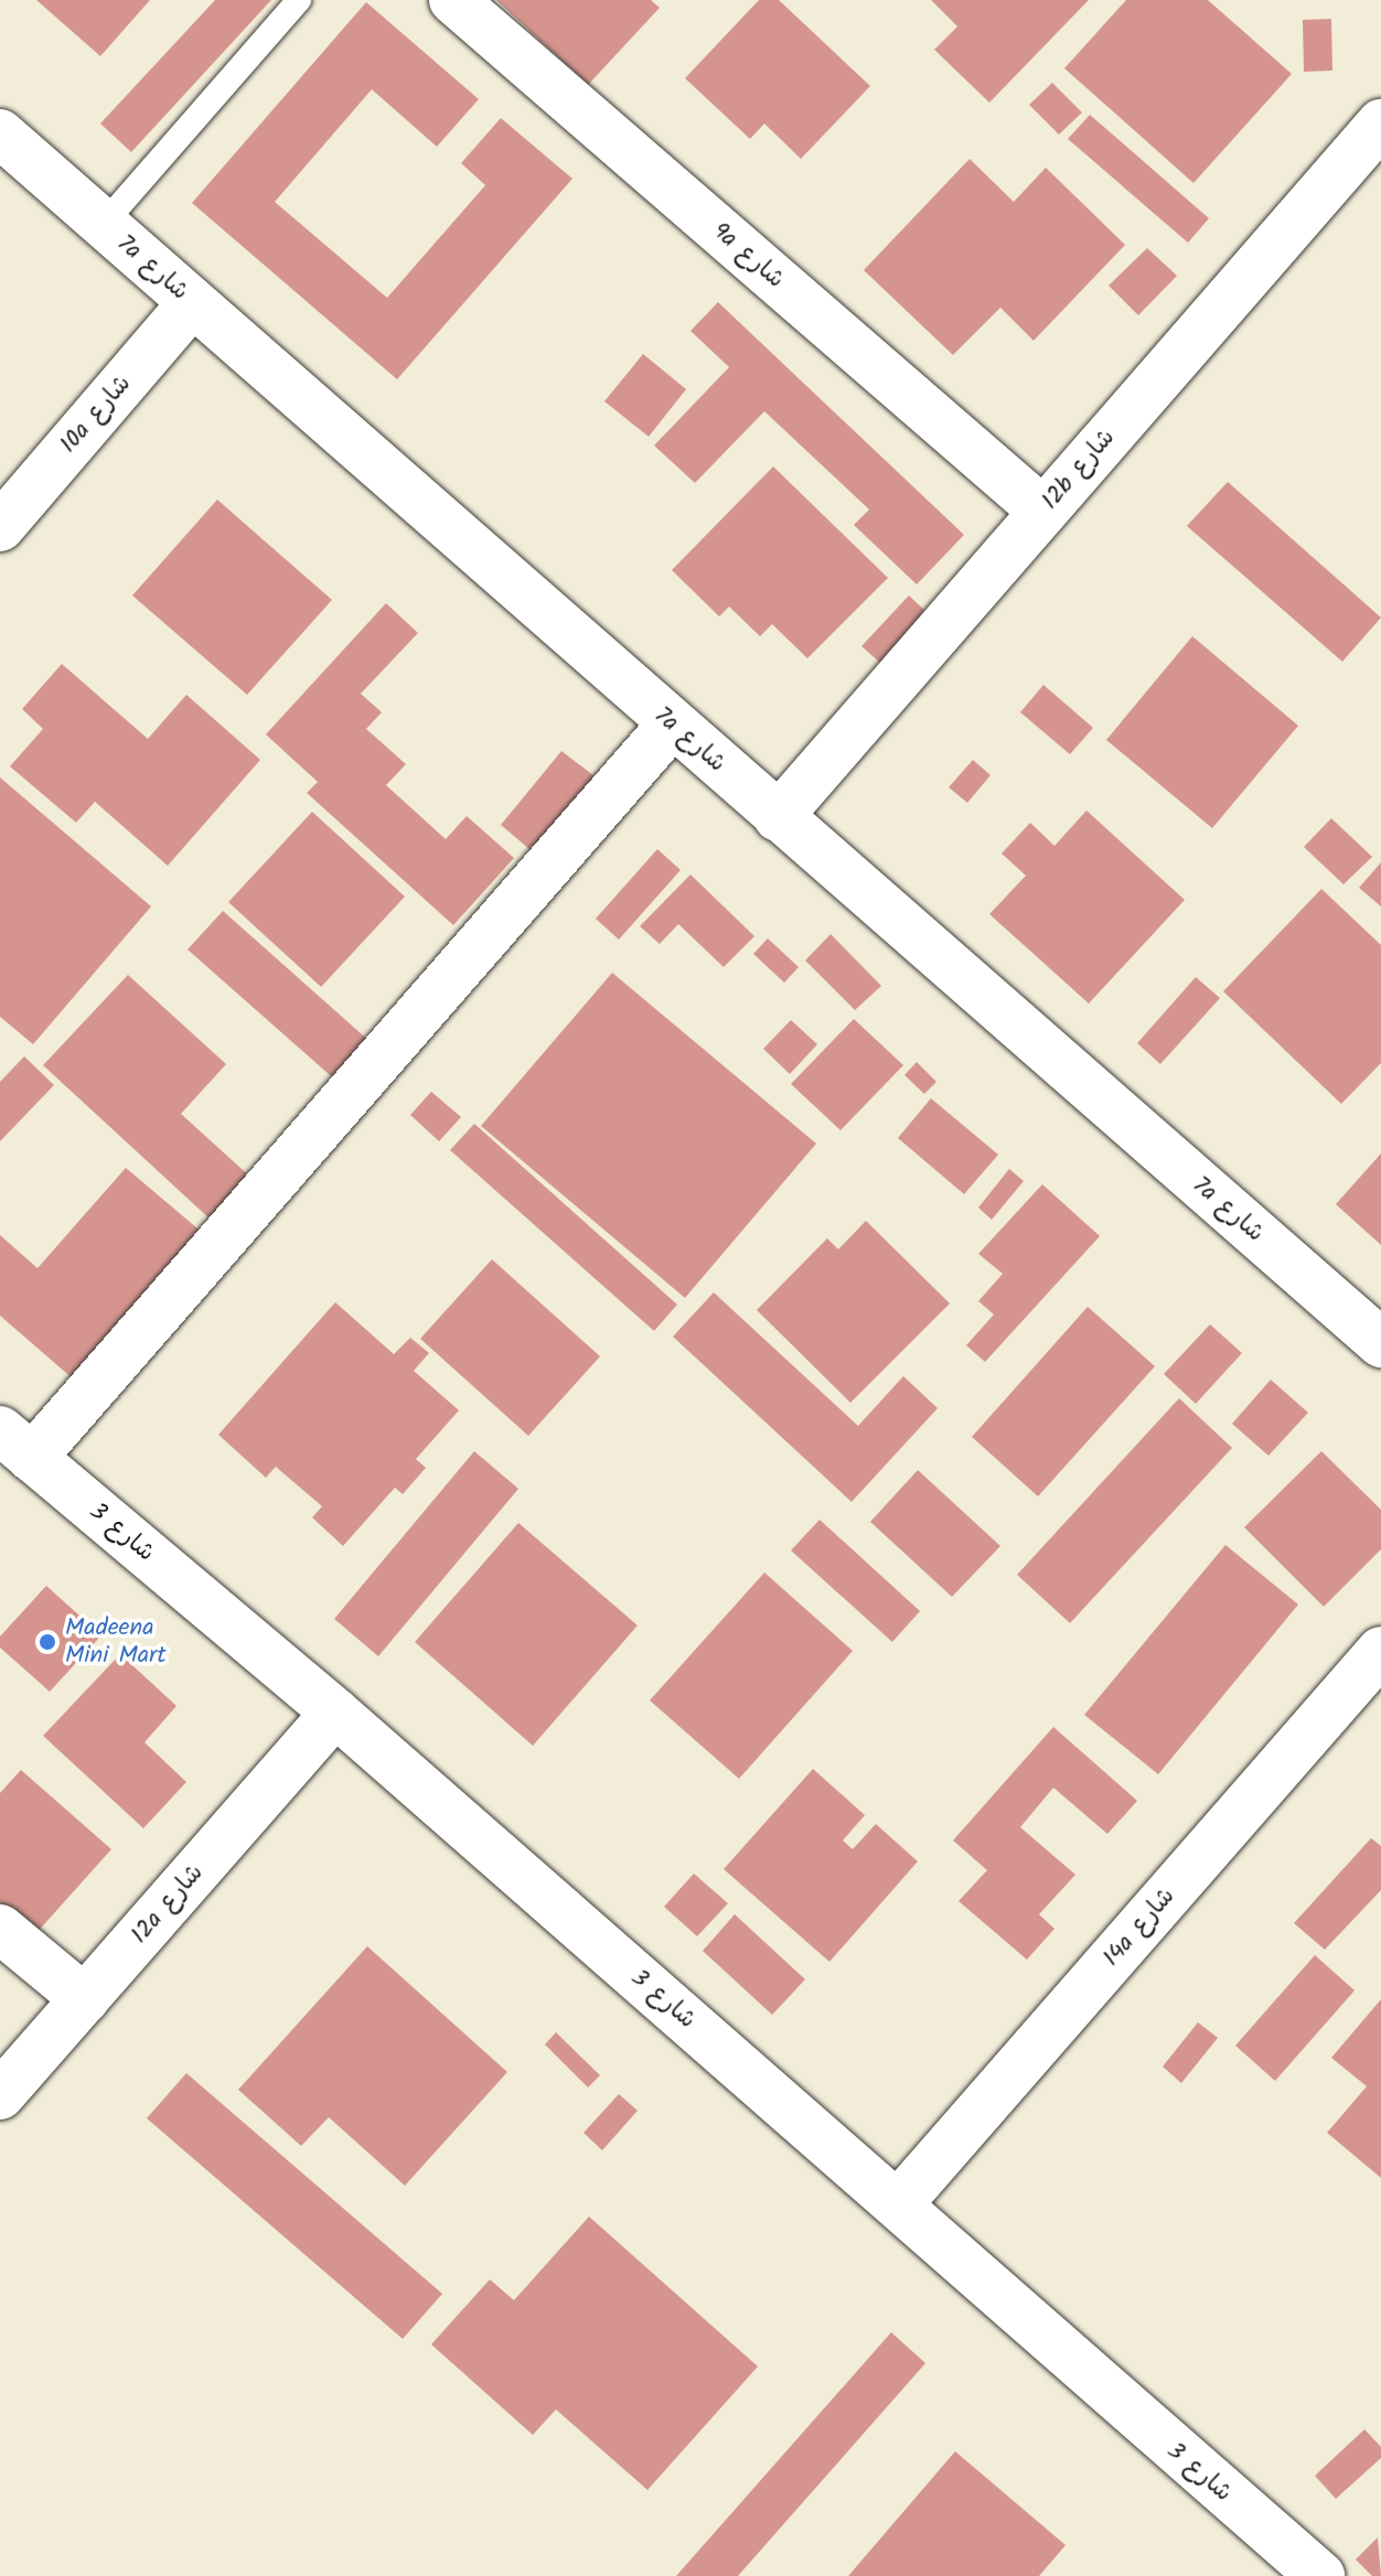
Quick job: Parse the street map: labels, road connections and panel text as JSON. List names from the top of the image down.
{
  "streets": {
    "street": [
      "9a شارع",
      "7a شارع",
      "10a شارع",
      "12b شارع",
      "شارع 3",
      "12a شارع",
      "14a شارع"
    ]
  },
  "crossings": [
    ["9a شارع", "12b شارع"],
    ["7a شارع", "10a شارع"],
    ["7a شارع", "12b شارع"],
    ["شارع 3", "12a شارع"],
    ["شارع 3", "14a شارع"]
  ],
  "places": ["Madeena Mini Mart"]
}
